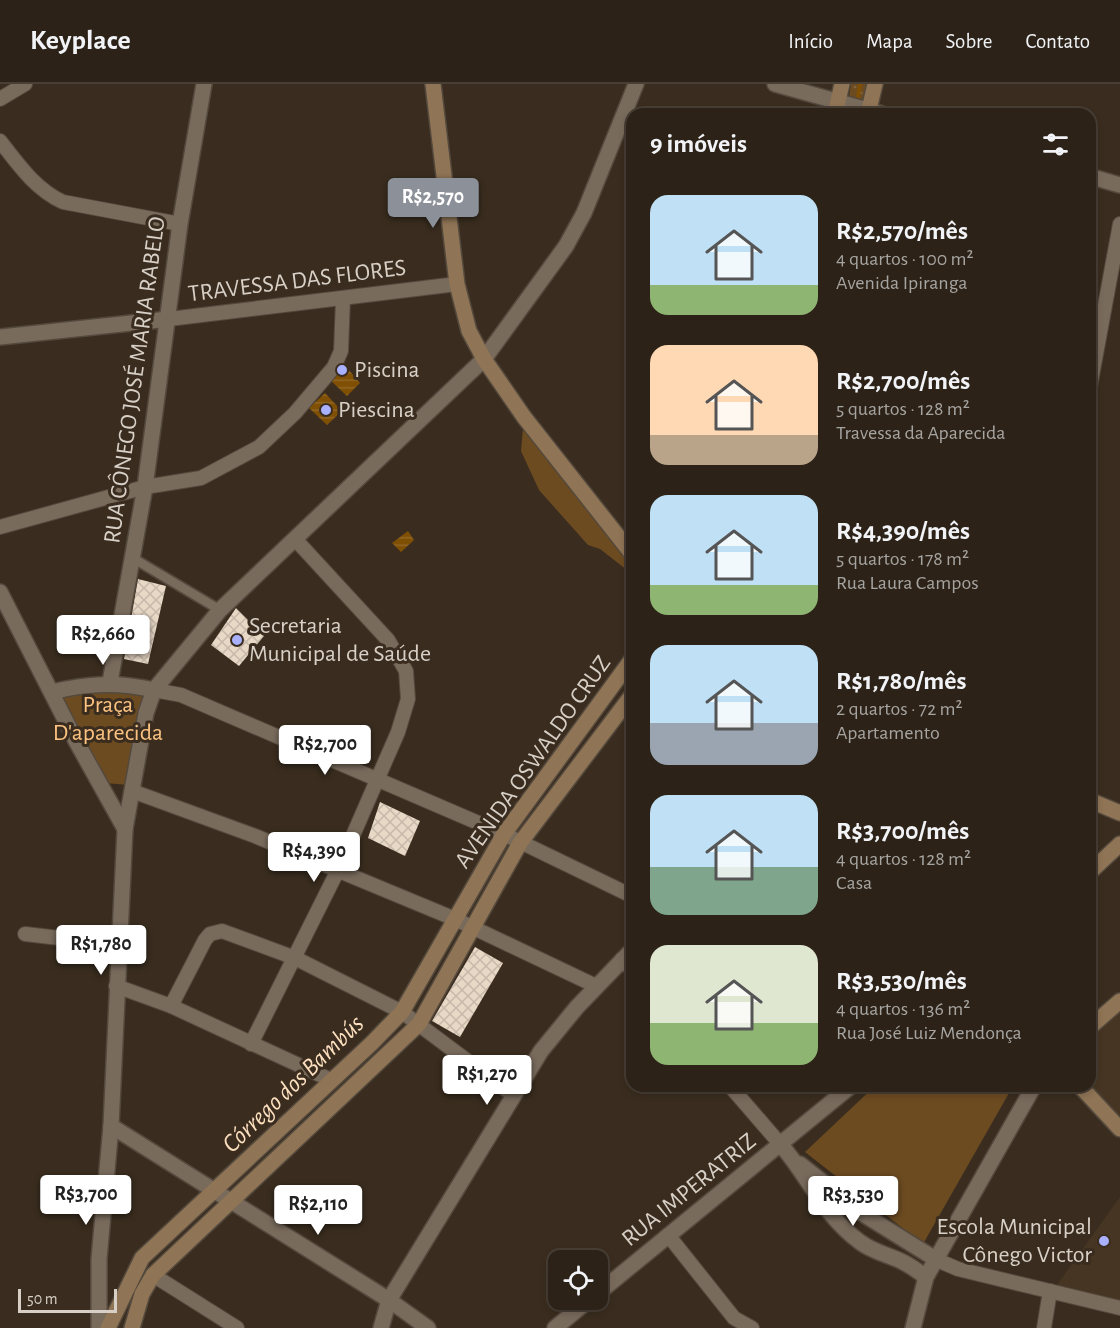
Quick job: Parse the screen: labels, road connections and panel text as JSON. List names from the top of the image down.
{
  "streets": {
    "main road": ["AVENIDA OSWALDO CRUZ"],
    "street": ["TRAVESSA DAS FLORES", "RUA CÔNEGO JOSÉ MARIA RABELO", "RUA IMPERATRIZ"]
  },
  "crossings": [
    ["TRAVESSA DAS FLORES", "RUA CÔNEGO JOSÉ MARIA RABELO"]
  ],
  "water": ["Córrego dos Bambús"],
  "parks": ["Praça D'aparecida"],
  "places": [
    "Piscina",
    "Piescina",
    "Secretaria Municipal de Saúde",
    "Escola Municipal Cônego Victor"
  ],
  "scale_bar": "50 m",
  "page": {
    "header": "Keyplace",
    "nav": [
      "Início",
      "Mapa",
      "Sobre",
      "Contato"
    ],
    "heading": "9 imóveis",
    "price": [
      "R$2,570",
      "R$2,660",
      "R$2,700",
      "R$4,390",
      "R$1,780",
      "R$1,270",
      "R$3,700",
      "R$3,530",
      "R$2,110"
    ],
    "list": [
      {
        "name": "R$2,570/mês",
        "note": "4 quartos · 100 m² · Avenida Ipiranga"
      },
      {
        "name": "R$2,700/mês",
        "note": "5 quartos · 128 m² · Travessa da Aparecida"
      },
      {
        "name": "R$4,390/mês",
        "note": "5 quartos · 178 m² · Rua Laura Campos"
      },
      {
        "name": "R$1,780/mês",
        "note": "2 quartos · 72 m² · Apartamento"
      },
      {
        "name": "R$3,700/mês",
        "note": "4 quartos · 128 m² · Casa"
      },
      {
        "name": "R$3,530/mês",
        "note": "4 quartos · 136 m² · Rua José Luiz Mendonça"
      }
    ],
    "scale": "50 m"
  }
}
